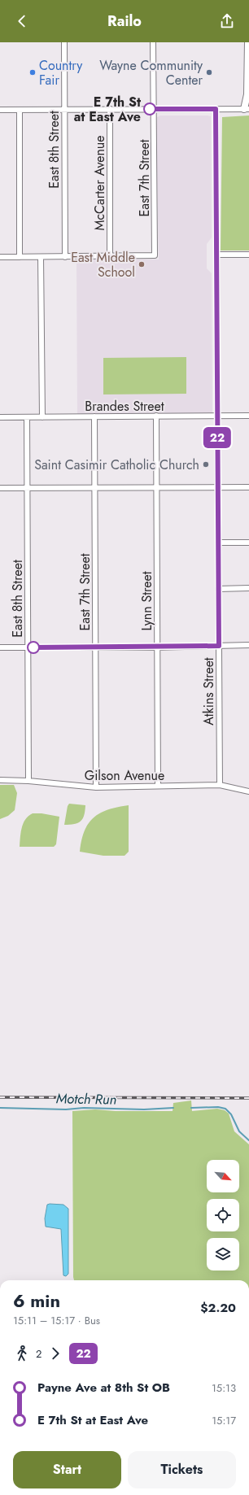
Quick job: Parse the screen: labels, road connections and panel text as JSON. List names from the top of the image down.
{
  "streets": {
    "street": [
      "East 8th Street",
      "East 7th Street",
      "McCarter Avenue",
      "Brandes Street",
      "Lynn Street",
      "Atkins Street",
      "Gilson Avenue"
    ]
  },
  "crossings": [
    ["East 8th Street", "Brandes Street"],
    ["East 8th Street", "Gilson Avenue"],
    ["East 7th Street", "McCarter Avenue"],
    ["East 7th Street", "Brandes Street"],
    ["East 7th Street", "Gilson Avenue"],
    ["Brandes Street", "Lynn Street"],
    ["Brandes Street", "Atkins Street"],
    ["Lynn Street", "Gilson Avenue"],
    ["Atkins Street", "Gilson Avenue"]
  ],
  "water": ["Motch Run"],
  "places": [
    "Country Fair",
    "Wayne Community Center",
    "E 7th St at East Ave",
    "East Middle School",
    "Saint Casimir Catholic Church"
  ],
  "lines": ["bus line 22"],
  "north": "bottom right",
  "page": {
    "header": "Railo",
    "on_map": "22",
    "heading": ["6 min", "15:11 – 15:17 · Bus", "$2.20"],
    "legs": ["2", "22"],
    "list": [
      {
        "name": "Payne Ave at 8th St OB",
        "value": "15:13"
      },
      {
        "name": "E 7th St at East Ave",
        "value": "15:17"
      }
    ],
    "buttons": ["Start", "Tickets"]
  }
}
